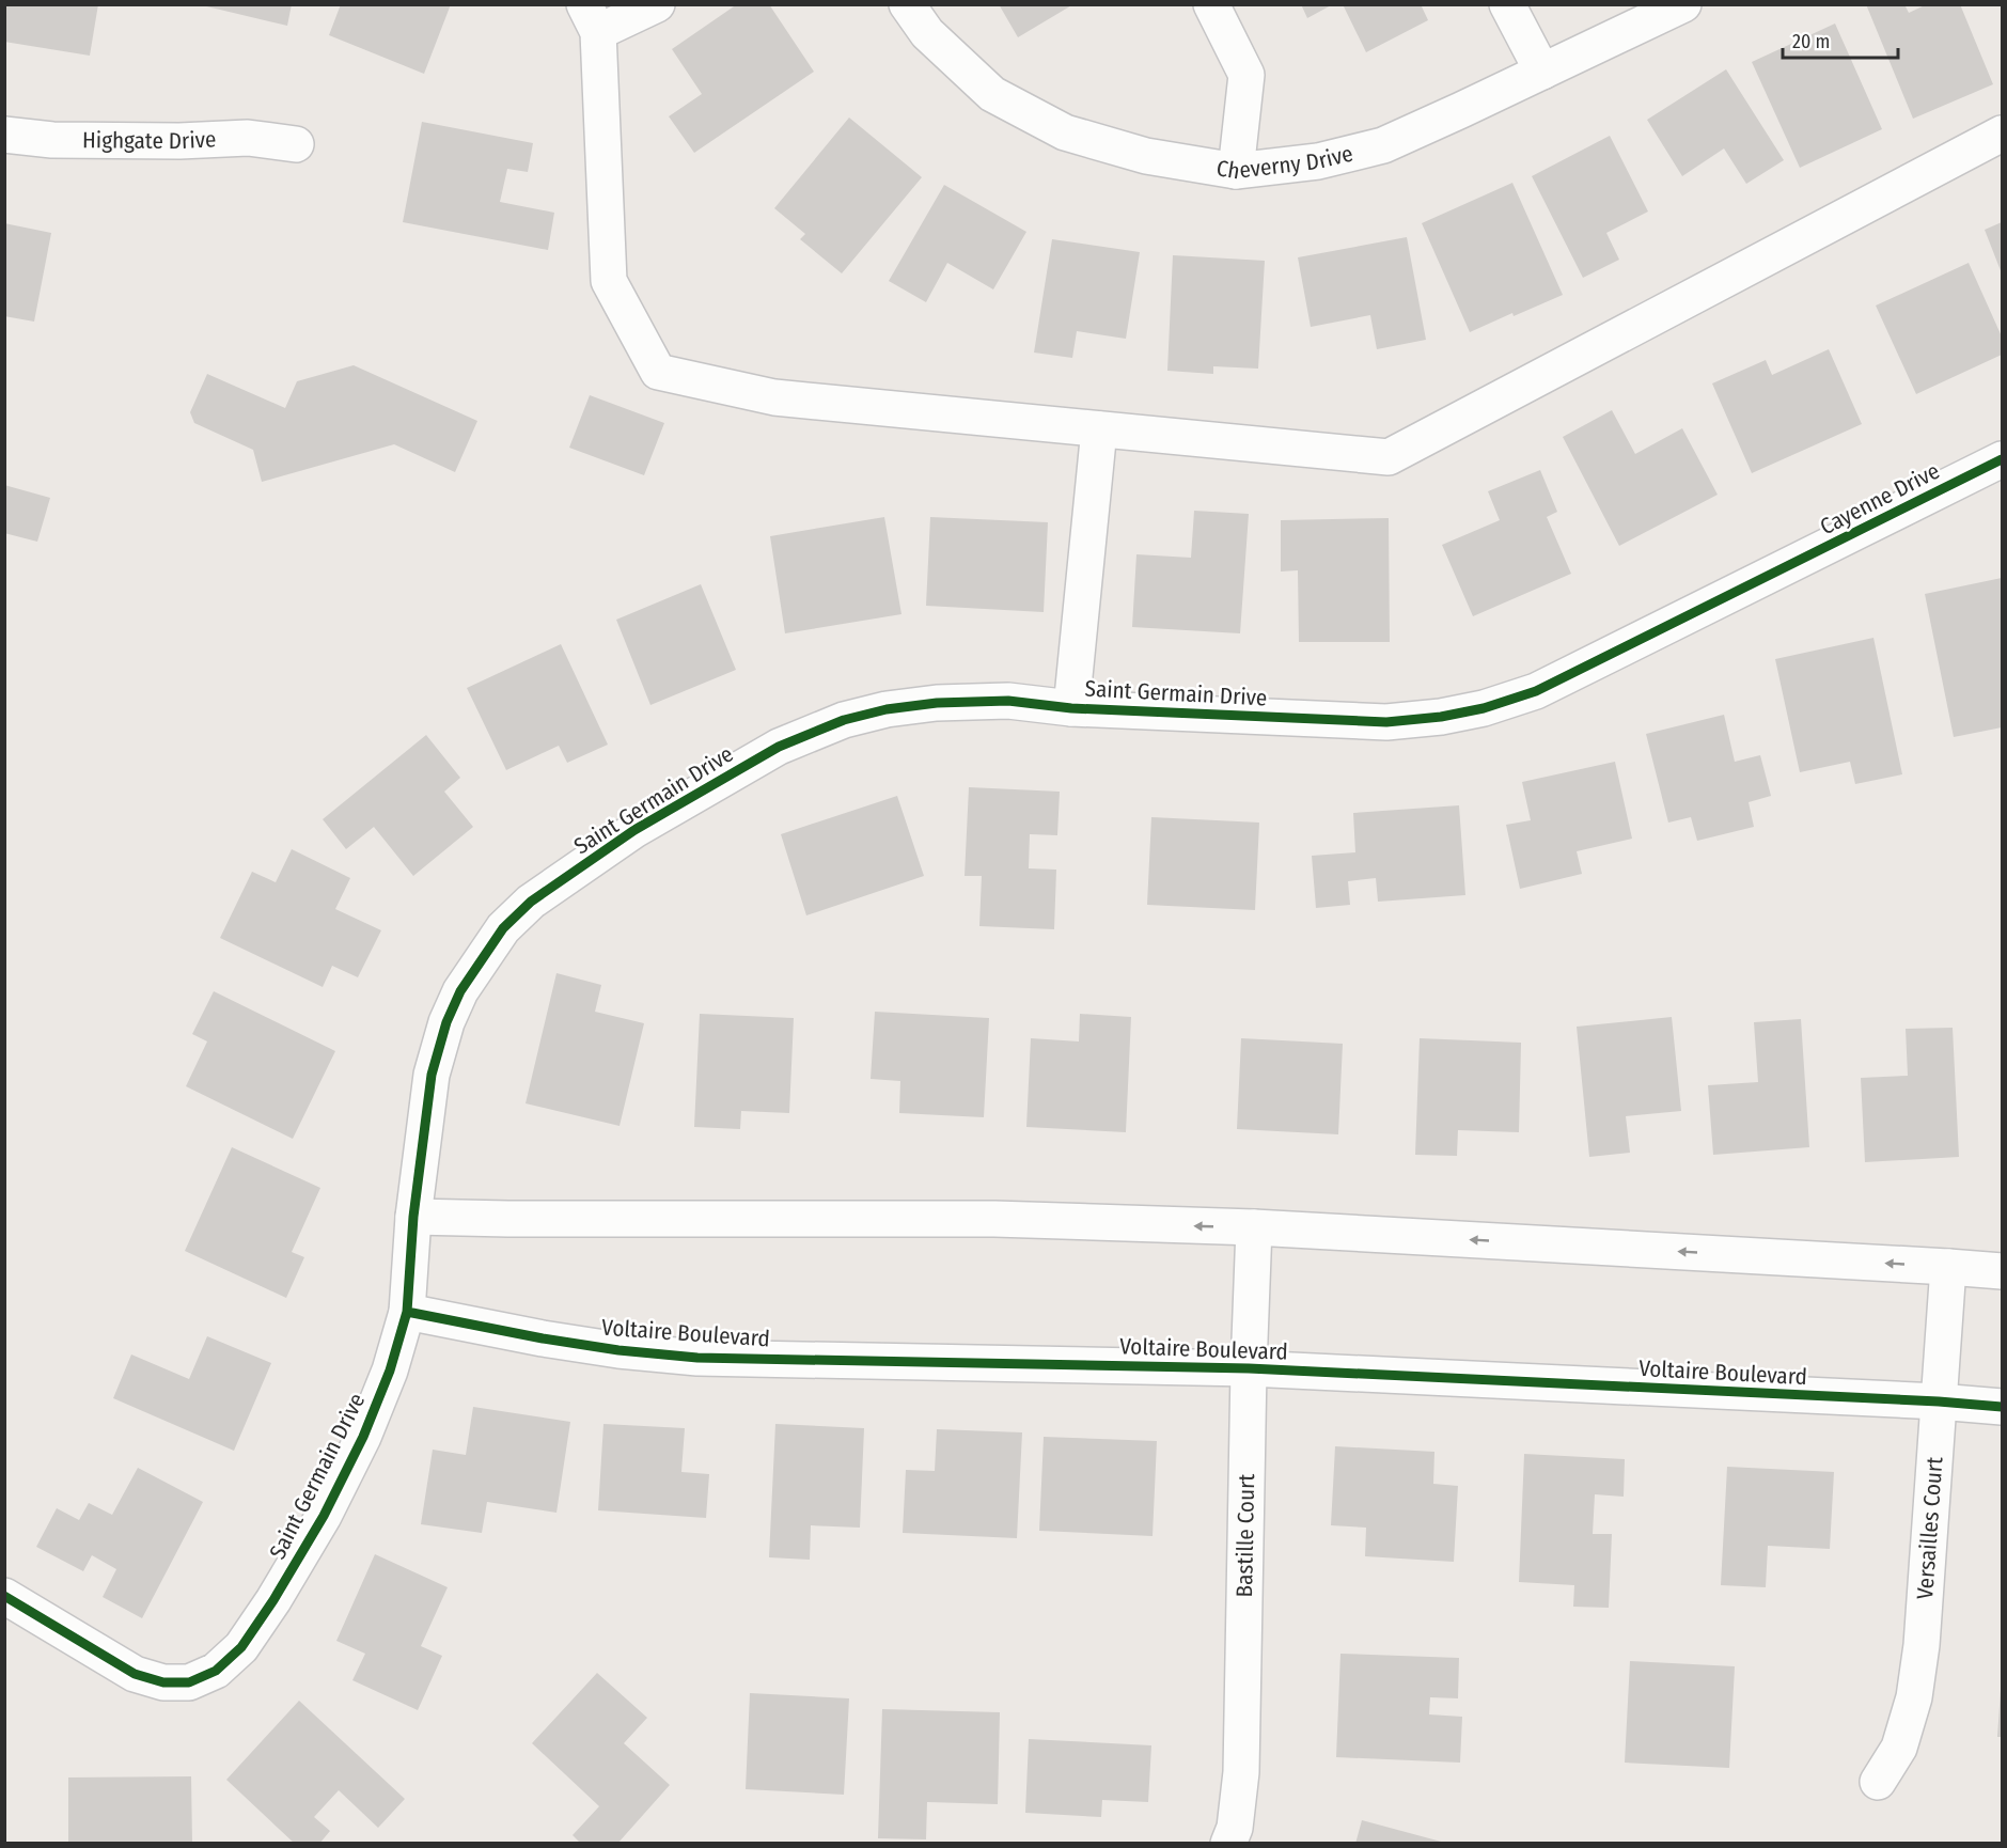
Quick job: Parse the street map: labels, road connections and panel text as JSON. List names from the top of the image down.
{
  "streets": {
    "street": [
      "Highgate Drive",
      "Cheverny Drive",
      "Cayenne Drive",
      "Saint Germain Drive",
      "Voltaire Boulevard",
      "Versailles Court",
      "Bastille Court"
    ]
  },
  "crossings": [
    ["Cayenne Drive", "Saint Germain Drive"],
    ["Saint Germain Drive", "Voltaire Boulevard"],
    ["Voltaire Boulevard", "Versailles Court"],
    ["Voltaire Boulevard", "Bastille Court"]
  ],
  "scale_bar": "20 m"
}
